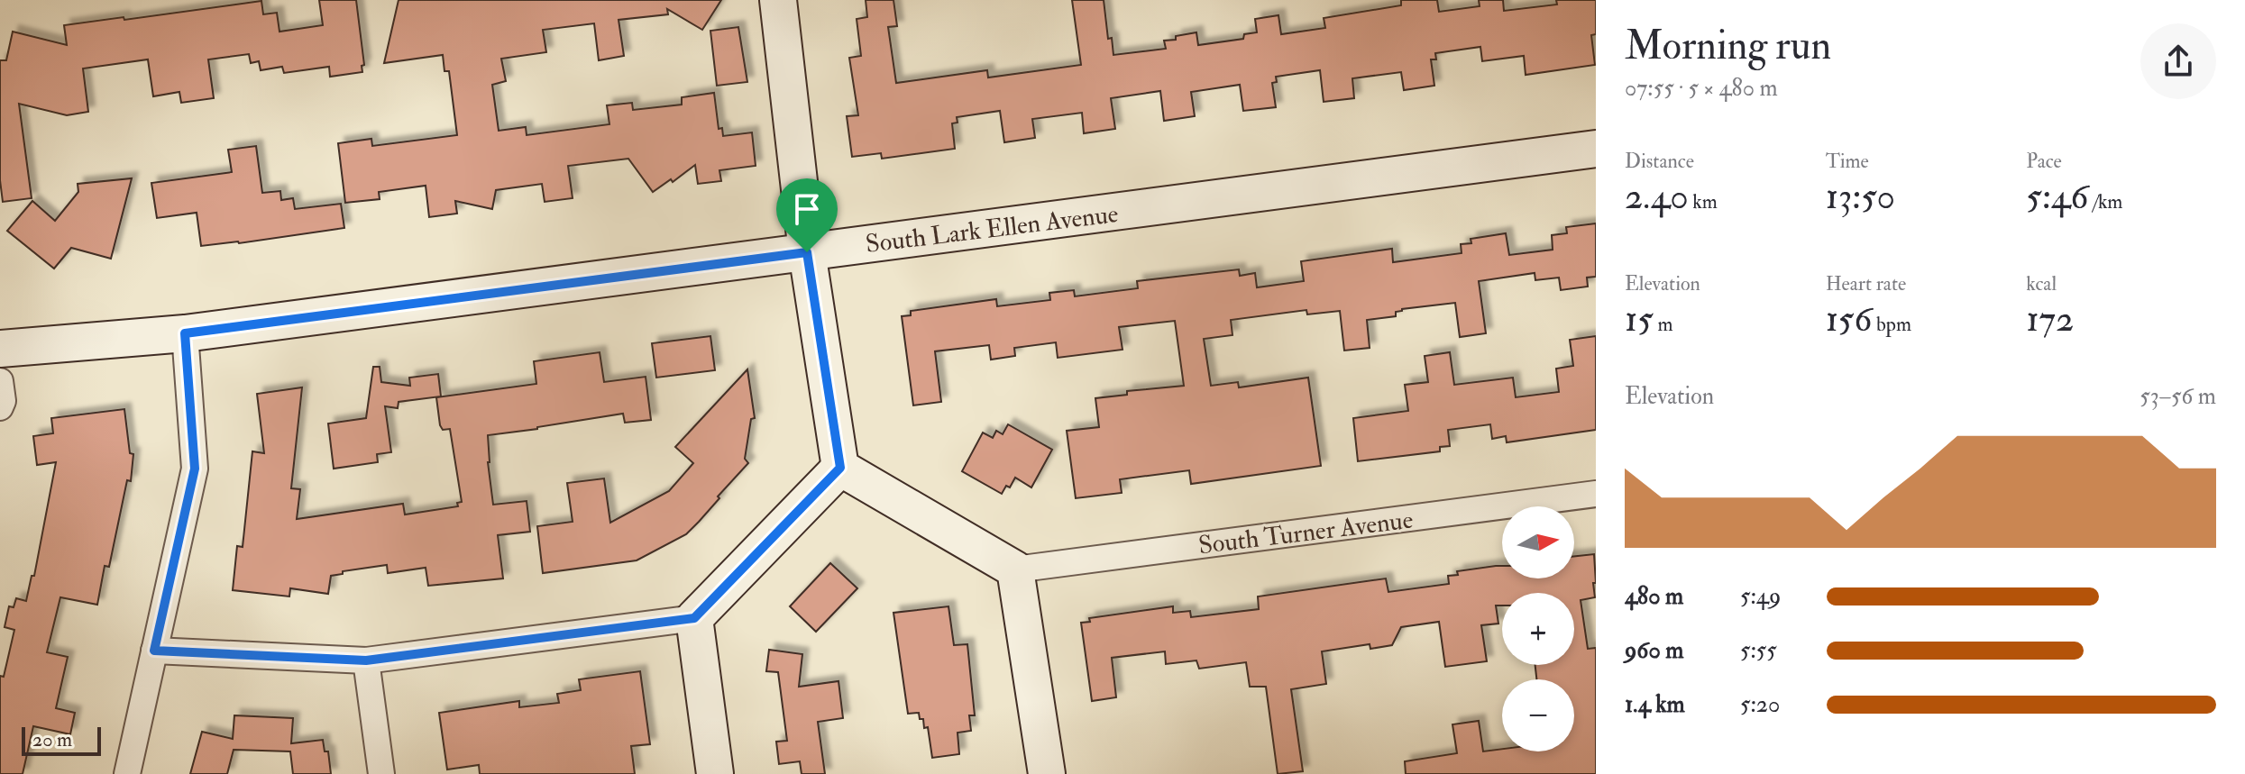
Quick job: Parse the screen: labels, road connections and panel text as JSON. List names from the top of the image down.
{
  "streets": {
    "street": ["South Lark Ellen Avenue", "South Turner Avenue"]
  },
  "scale_bar": "20 m",
  "north": "right",
  "page": {
    "heading": ["Morning run", "07:55 · 5 × 480 m"],
    "stats": [
      ["Distance", "2.40 km"],
      ["Time", "13:50"],
      ["Pace", "5:46 /km"],
      ["Elevation", "15 m"],
      ["Heart rate", "156 bpm"],
      ["kcal", "172"]
    ],
    "chart": ["Elevation", "53–56 m"],
    "map_buttons": ["+", "−"],
    "list": [
      {
        "name": "480 m",
        "note": "5:49"
      },
      {
        "name": "960 m",
        "note": "5:55"
      },
      {
        "name": "1.4 km",
        "note": "5:20"
      }
    ],
    "scale": "20 m"
  }
}
